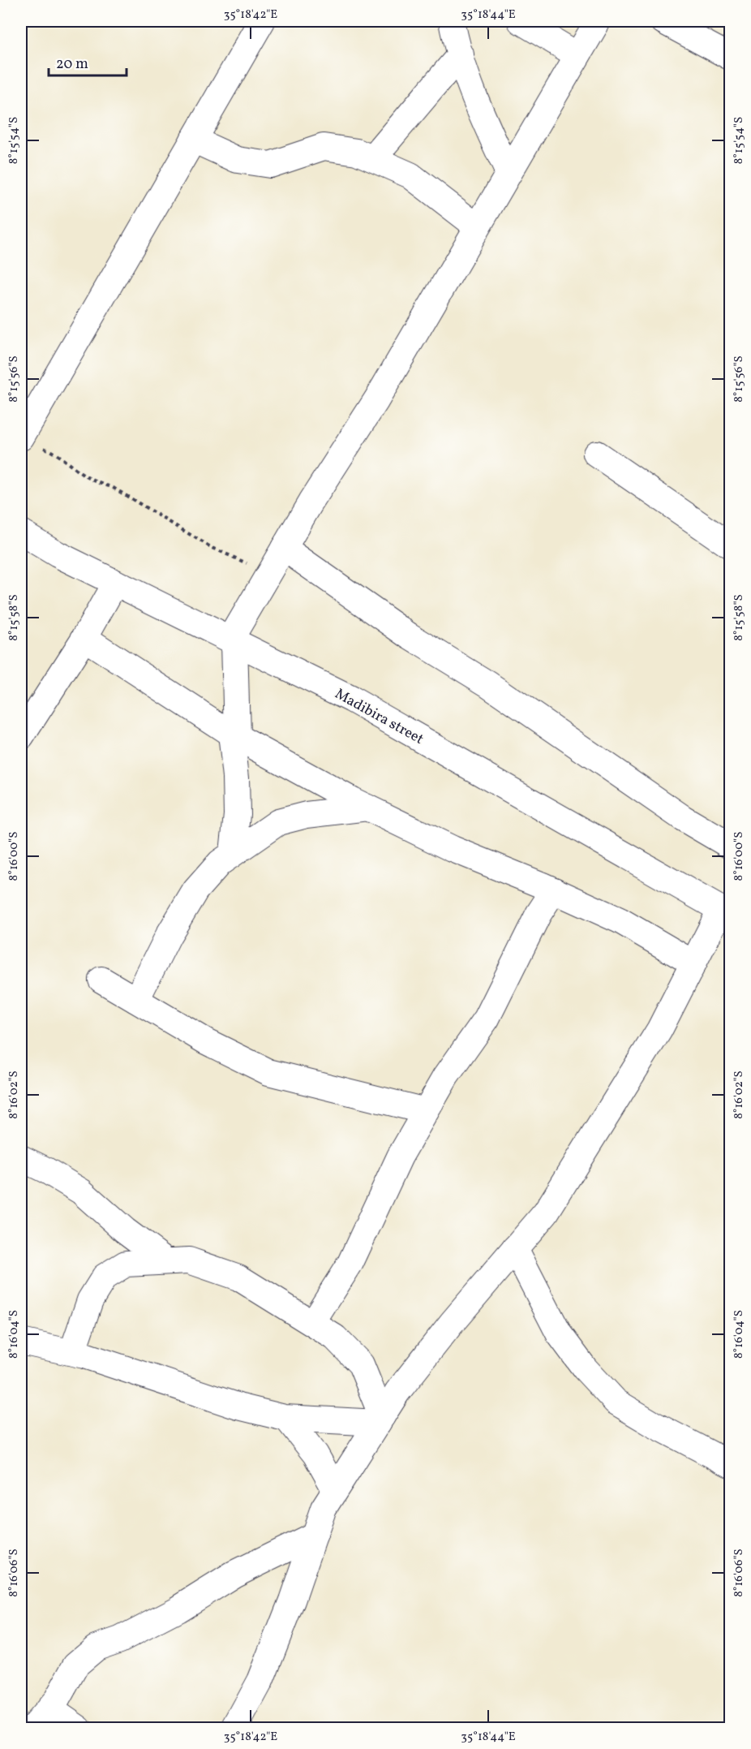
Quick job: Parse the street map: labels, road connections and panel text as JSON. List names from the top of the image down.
{
  "streets": {
    "street": ["Madibira street"]
  },
  "scale_bar": "20 m",
  "coordinates": [
    "35°18'42\"E",
    "35°18'44\"E",
    "8°15'54\"S",
    "8°15'56\"S",
    "8°15'58\"S",
    "8°16'00\"S",
    "8°16'02\"S",
    "8°16'04\"S",
    "8°16'06\"S"
  ]
}
